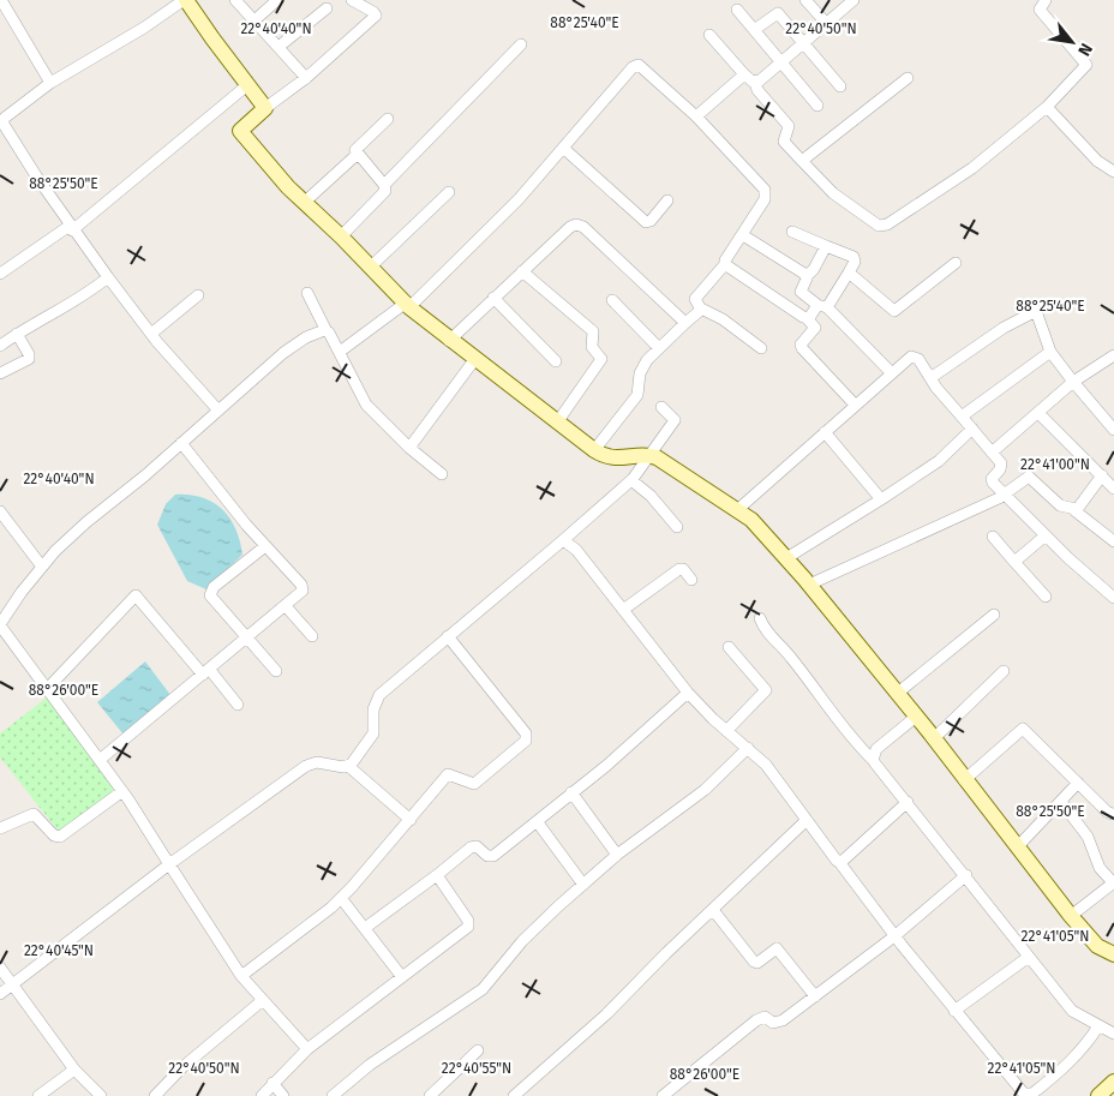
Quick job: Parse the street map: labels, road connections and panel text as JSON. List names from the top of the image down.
{
  "north": "bottom right",
  "coordinates": [
    "88°25'40\"E",
    "22°40'40\"N",
    "22°40'50\"N",
    "88°25'50\"E",
    "22°41'00\"N",
    "88°26'00\"E",
    "22°41'05\"N",
    "22°40'45\"N",
    "22°40'55\"N"
  ]
}
